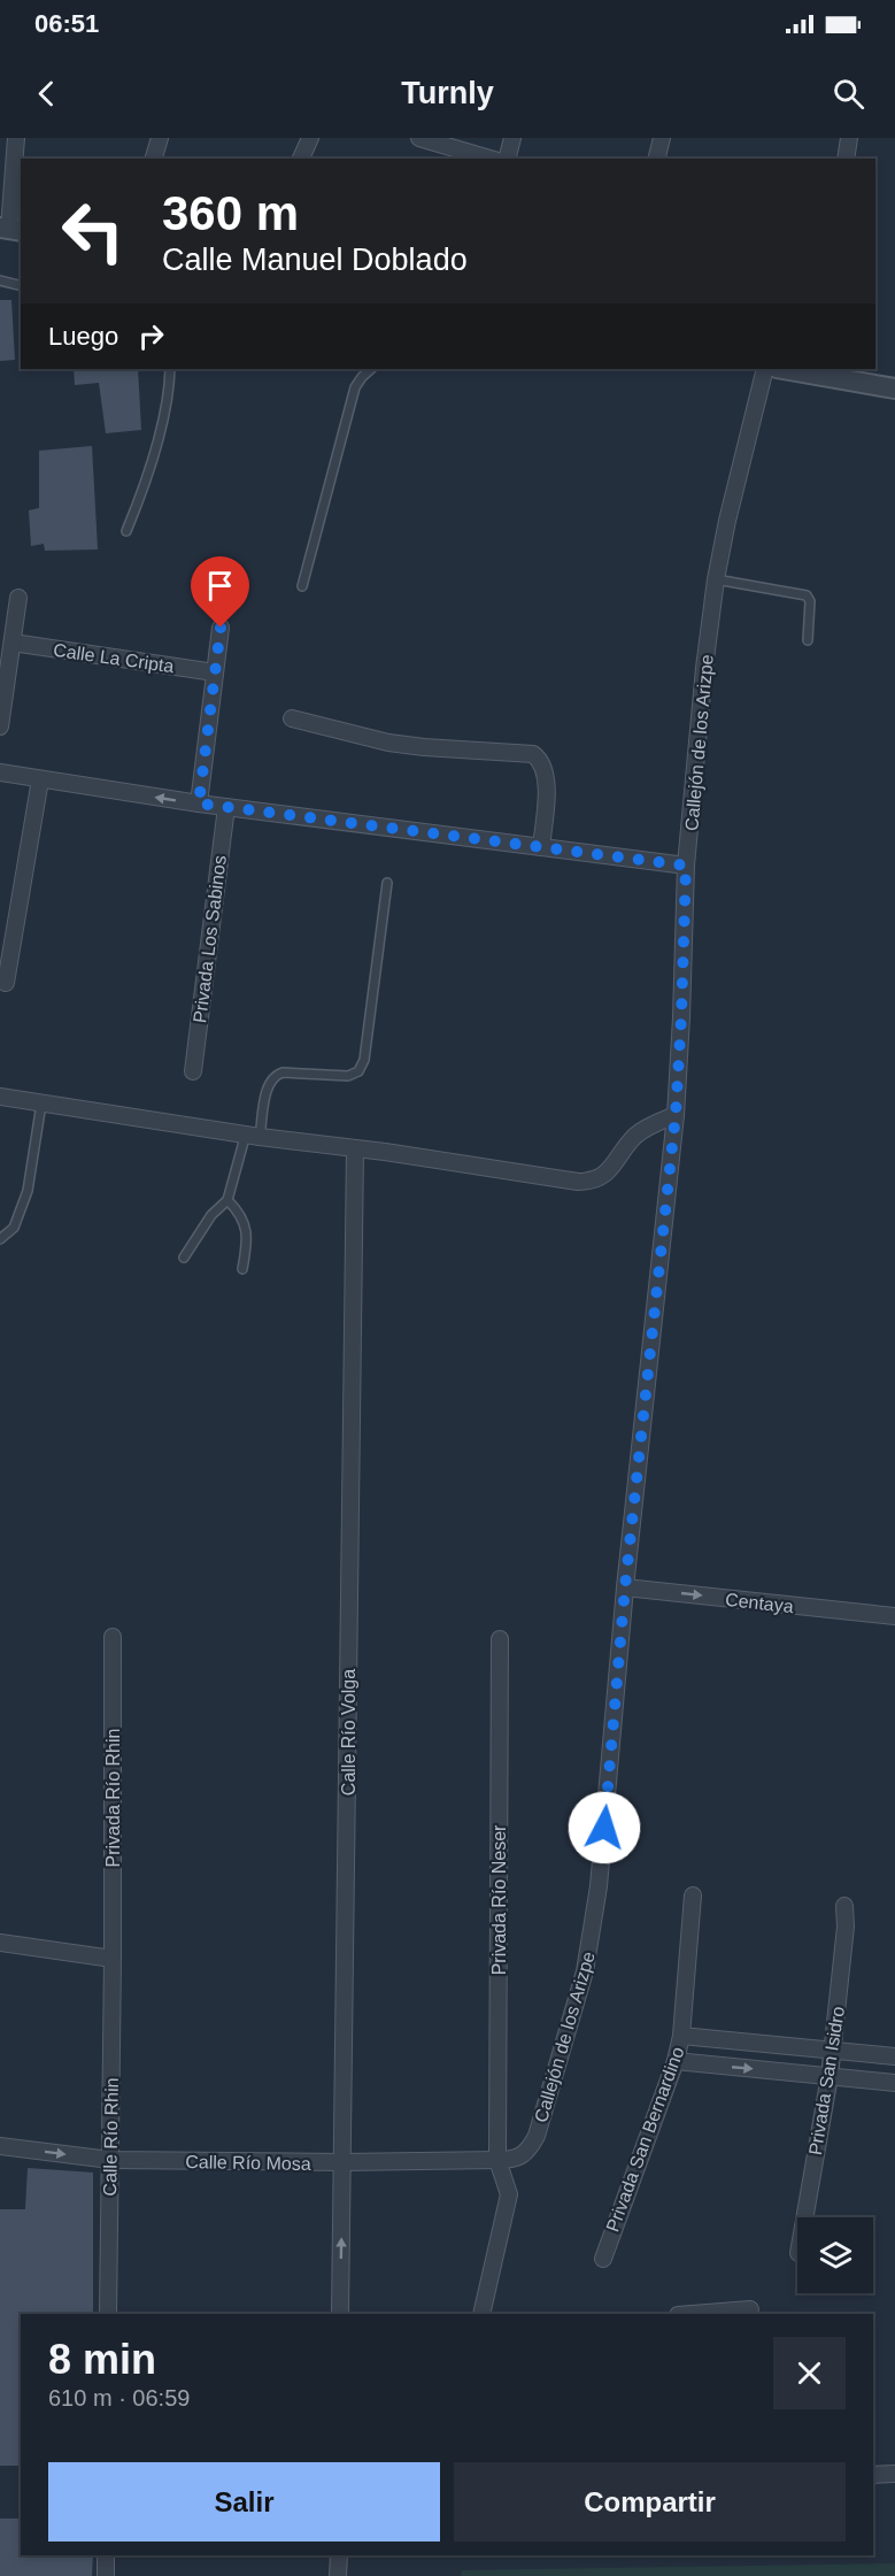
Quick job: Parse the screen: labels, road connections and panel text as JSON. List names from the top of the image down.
{
  "streets": {
    "street": [
      "Calle La Cripta",
      "Callejón de los Arizpe",
      "Privada Los Sabinos",
      "Centaya",
      "Calle Río Volga",
      "Privada Río Rhin",
      "Privada Río Neser",
      "Privada San Isidro",
      "Calle Río Rhin",
      "Privada San Bernardino",
      "Calle Río Mosa"
    ]
  },
  "crossings": [
    ["Callejón de los Arizpe", "Centaya"],
    ["Callejón de los Arizpe", "Privada Río Neser"],
    ["Callejón de los Arizpe", "Calle Río Mosa"],
    ["Calle Río Volga", "Calle Río Mosa"],
    ["Privada Río Rhin", "Calle Río Rhin"],
    ["Privada Río Neser", "Calle Río Mosa"],
    ["Calle Río Rhin", "Calle Río Mosa"]
  ],
  "one_way": ["Centaya"],
  "page": {
    "status": "06:51",
    "header": "Turnly",
    "turn": ["360 m", "Calle Manuel Doblado"],
    "then": "Luego",
    "heading": ["8 min", "610 m · 06:59"],
    "buttons": ["Salir", "Compartir"]
  }
}
